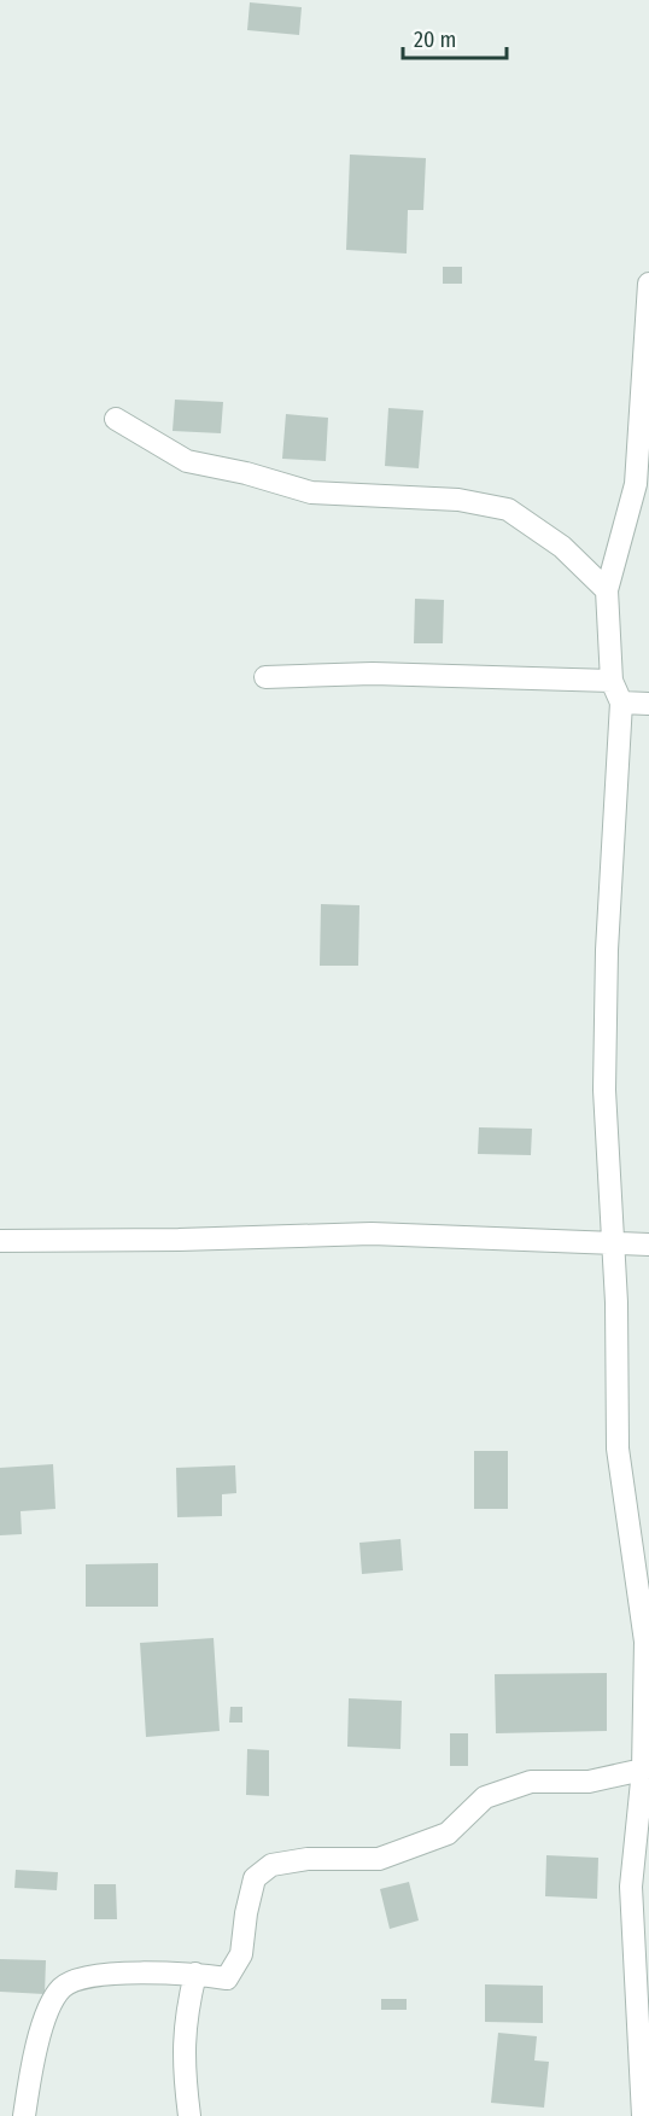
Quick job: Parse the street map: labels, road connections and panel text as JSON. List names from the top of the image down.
{
  "scale_bar": "20 m"
}
